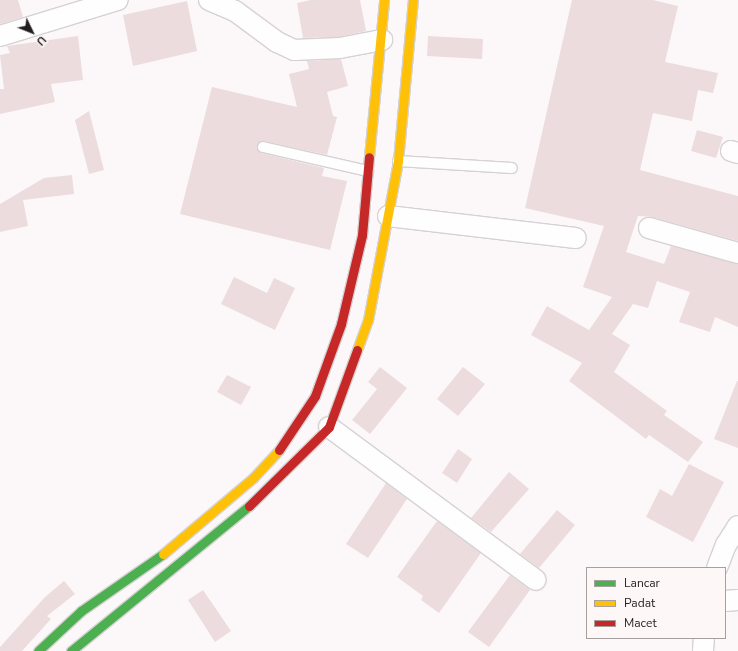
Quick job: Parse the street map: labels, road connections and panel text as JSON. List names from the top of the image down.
{
  "legend": ["Lancar", "Padat", "Macet"],
  "north": "bottom right"
}
